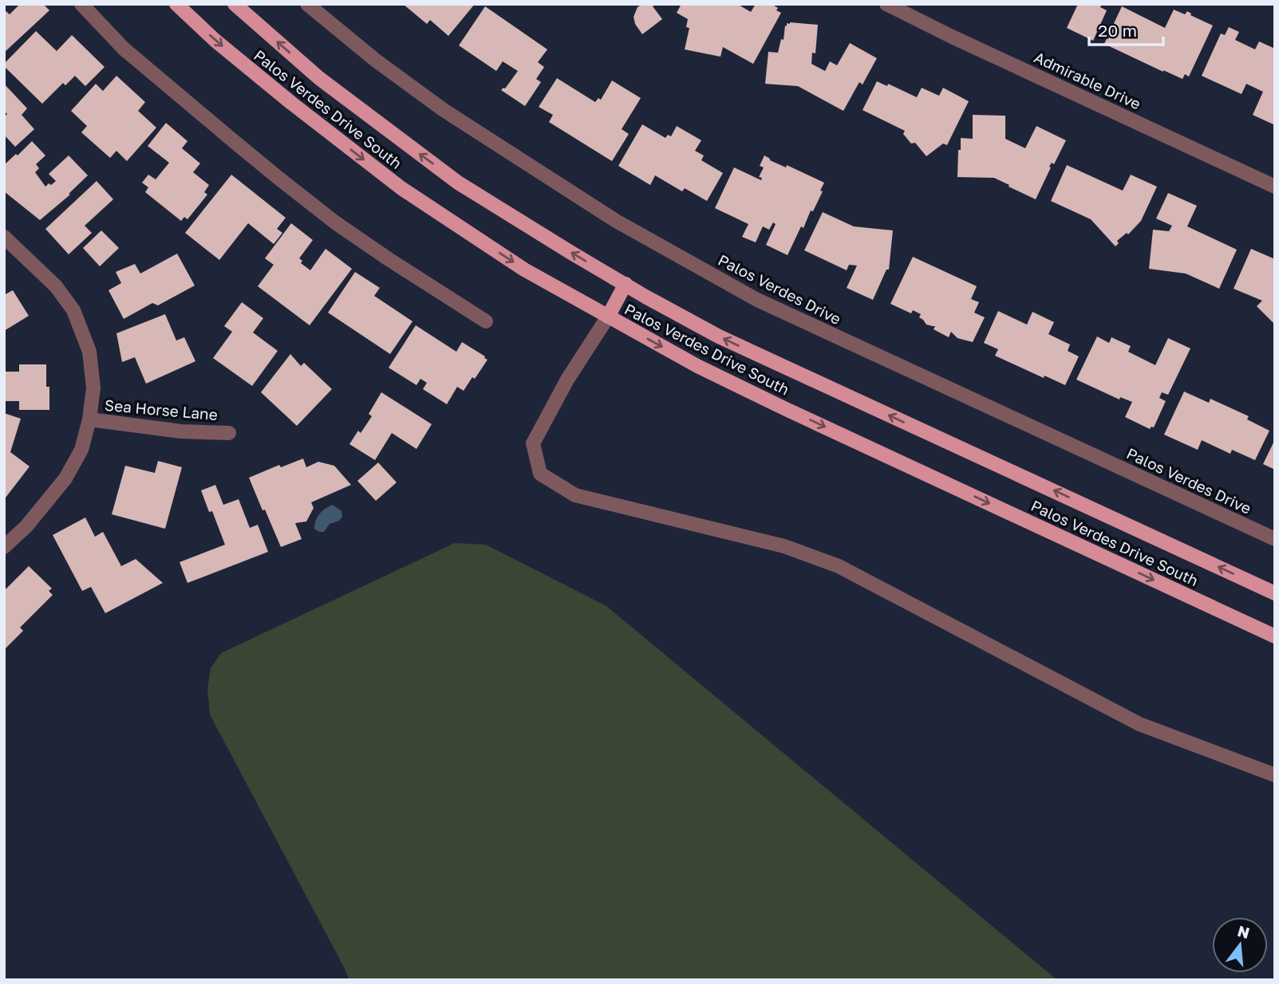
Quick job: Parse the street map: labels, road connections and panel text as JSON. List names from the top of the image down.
{
  "streets": {
    "main road": ["Palos Verdes Drive South"],
    "street": ["Admirable Drive", "Palos Verdes Drive", "Sea Horse Lane"]
  },
  "scale_bar": "20 m",
  "north": "top"
}
